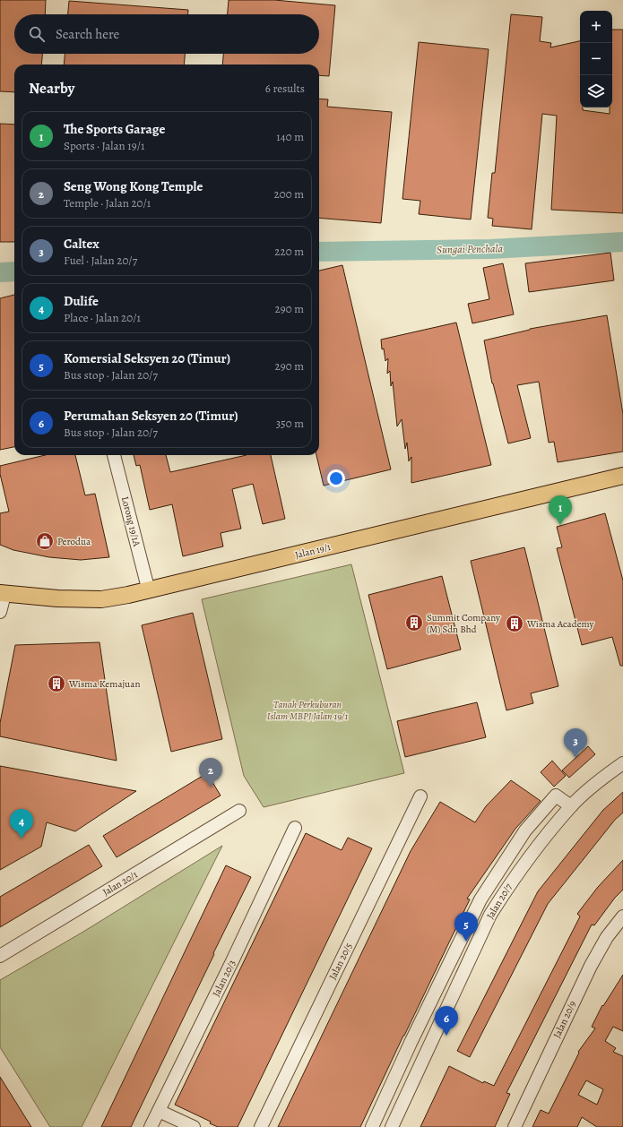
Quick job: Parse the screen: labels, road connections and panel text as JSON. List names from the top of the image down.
{
  "streets": {
    "main road": ["Jalan 19/1"],
    "street": [
      "Lorong 19/1A",
      "Jalan 20/1",
      "Jalan 20/7",
      "Jalan 20/5",
      "Jalan 20/3",
      "Jalan 20/9"
    ]
  },
  "crossings": [
    ["Lorong 19/1A", "Jalan 19/1"]
  ],
  "water": ["Sungai Penchala"],
  "parks": ["Tanah Perkuburan Islam MBPJ Jalan 19/1"],
  "places": {
    "shop": ["Perodua"],
    "building": ["Summit Company (M) Sdn Bhd", "Wisma Academy", "Wisma Kemajuan"]
  },
  "page": {
    "map_buttons": ["+", "−"],
    "search": "Search here",
    "heading": ["Nearby", "6 results"],
    "list": [
      {
        "mark": "1",
        "name": "The Sports Garage",
        "note": "Sports · Jalan 19/1",
        "value": "140 m"
      },
      {
        "mark": "2",
        "name": "Seng Wong Kong Temple",
        "note": "Temple · Jalan 20/1",
        "value": "200 m"
      },
      {
        "mark": "3",
        "name": "Caltex",
        "note": "Fuel · Jalan 20/7",
        "value": "220 m"
      },
      {
        "mark": "4",
        "name": "Dulife",
        "note": "Place · Jalan 20/1",
        "value": "290 m"
      },
      {
        "mark": "5",
        "name": "Komersial Seksyen 20 (Timur)",
        "note": "Bus stop · Jalan 20/7",
        "value": "290 m"
      },
      {
        "mark": "6",
        "name": "Perumahan Seksyen 20 (Timur)",
        "note": "Bus stop · Jalan 20/7",
        "value": "350 m"
      }
    ],
    "pins": [
      "1",
      "3",
      "2",
      "4",
      "5",
      "6"
    ]
  }
}
